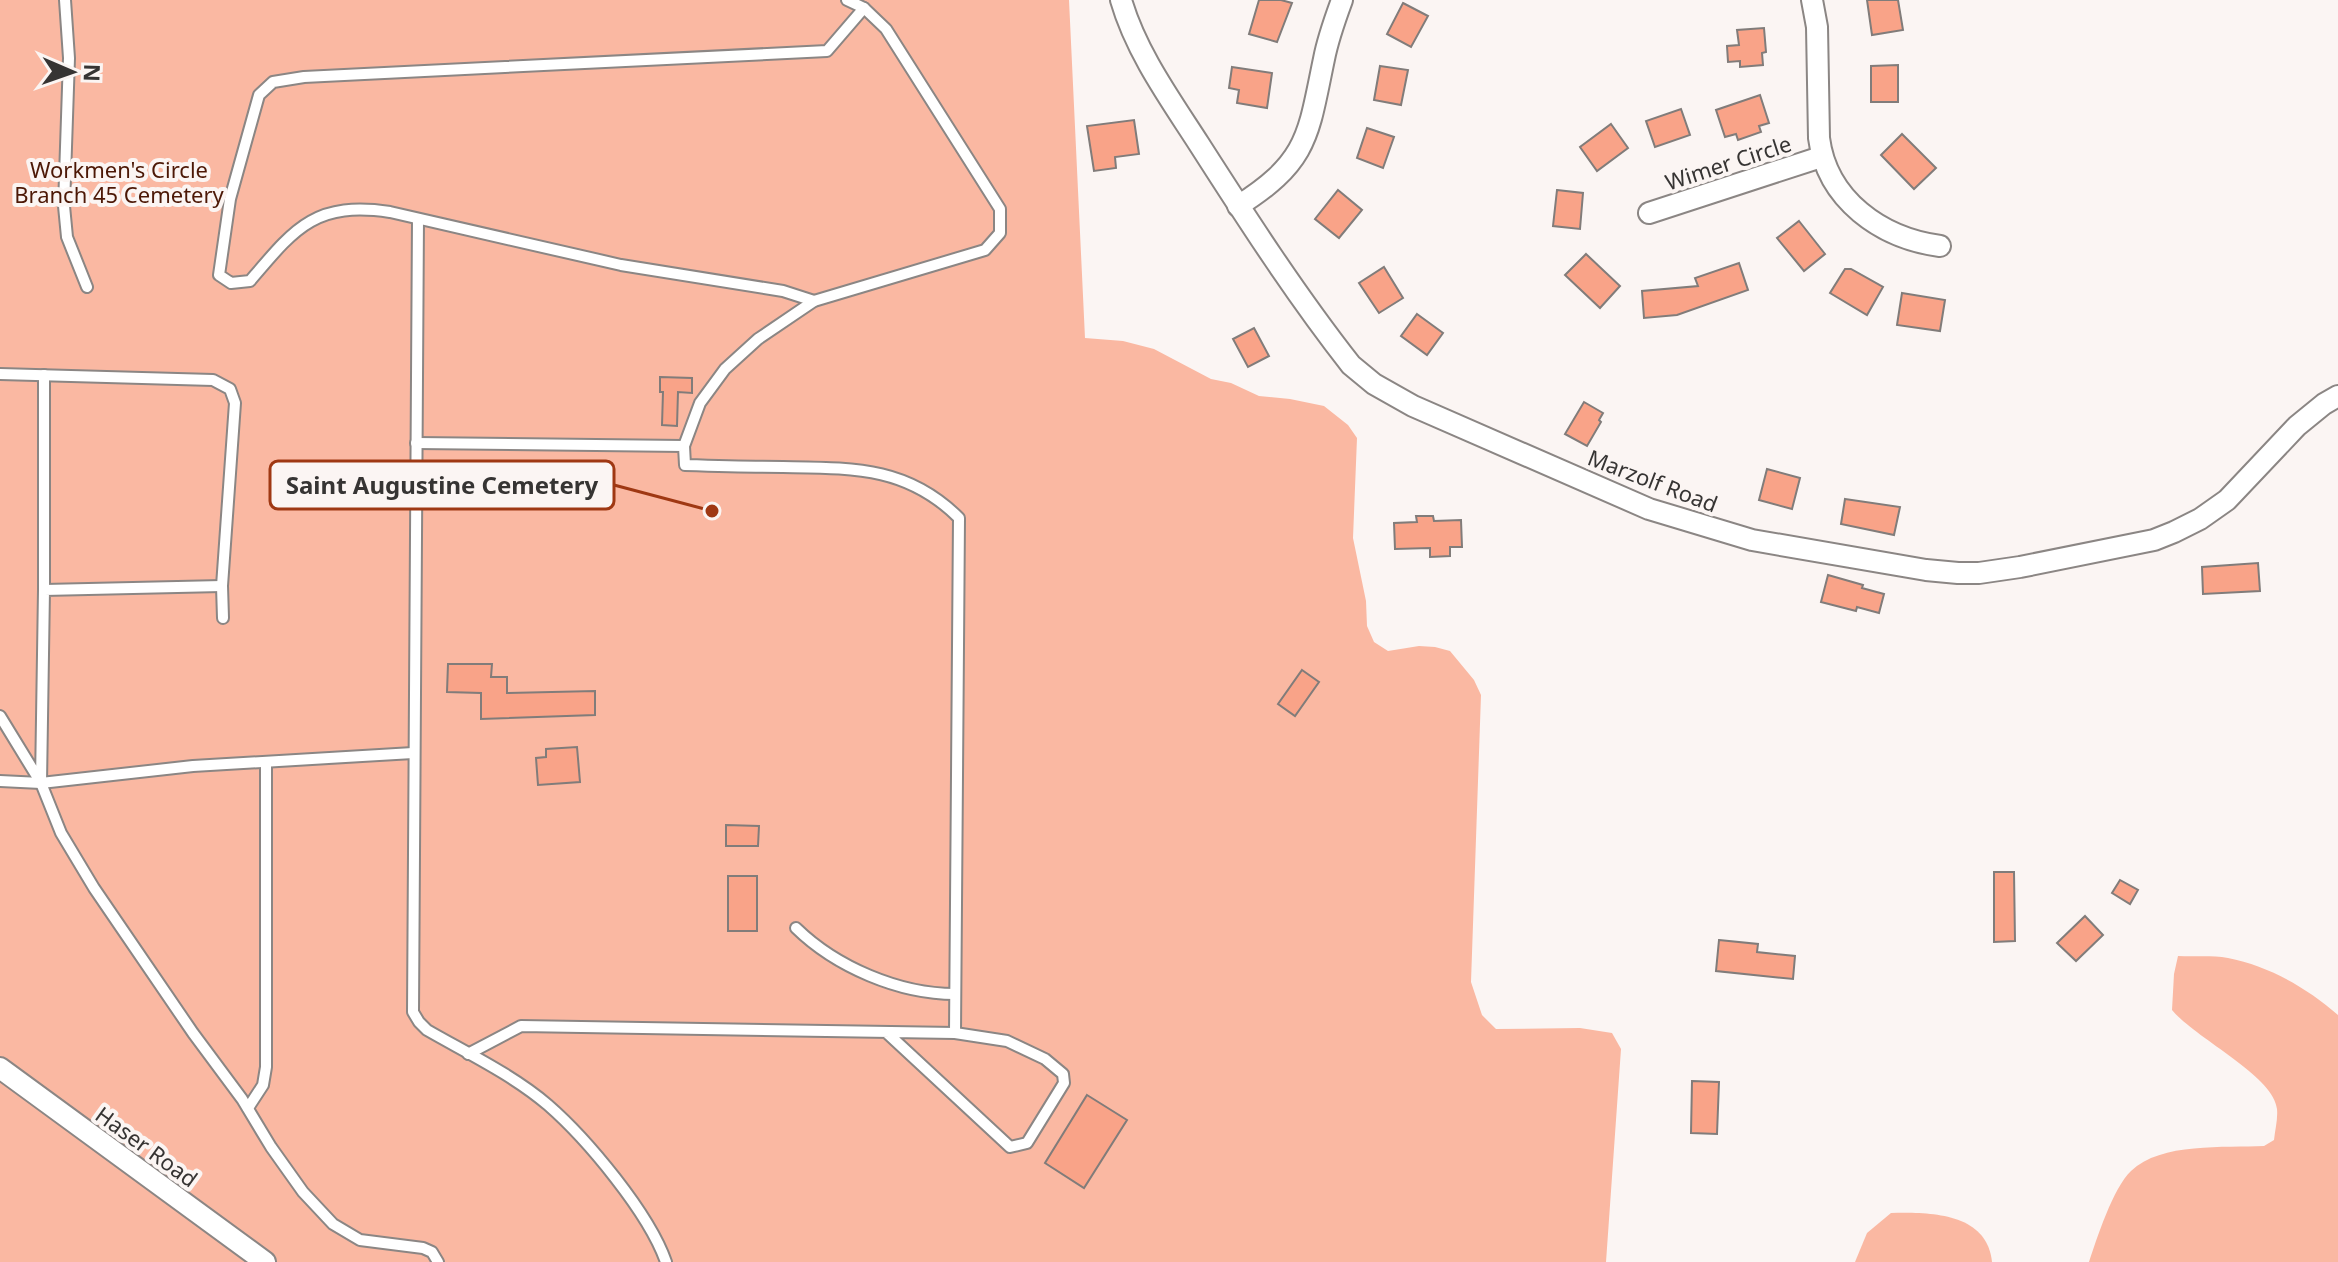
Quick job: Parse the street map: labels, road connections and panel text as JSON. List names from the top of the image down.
{
  "streets": {
    "street": ["Wimer Circle", "Marzolf Road", "Haser Road"]
  },
  "parks": ["Workmen's Circle Branch 45 Cemetery"],
  "places": ["Saint Augustine Cemetery"],
  "north": "right"
}
